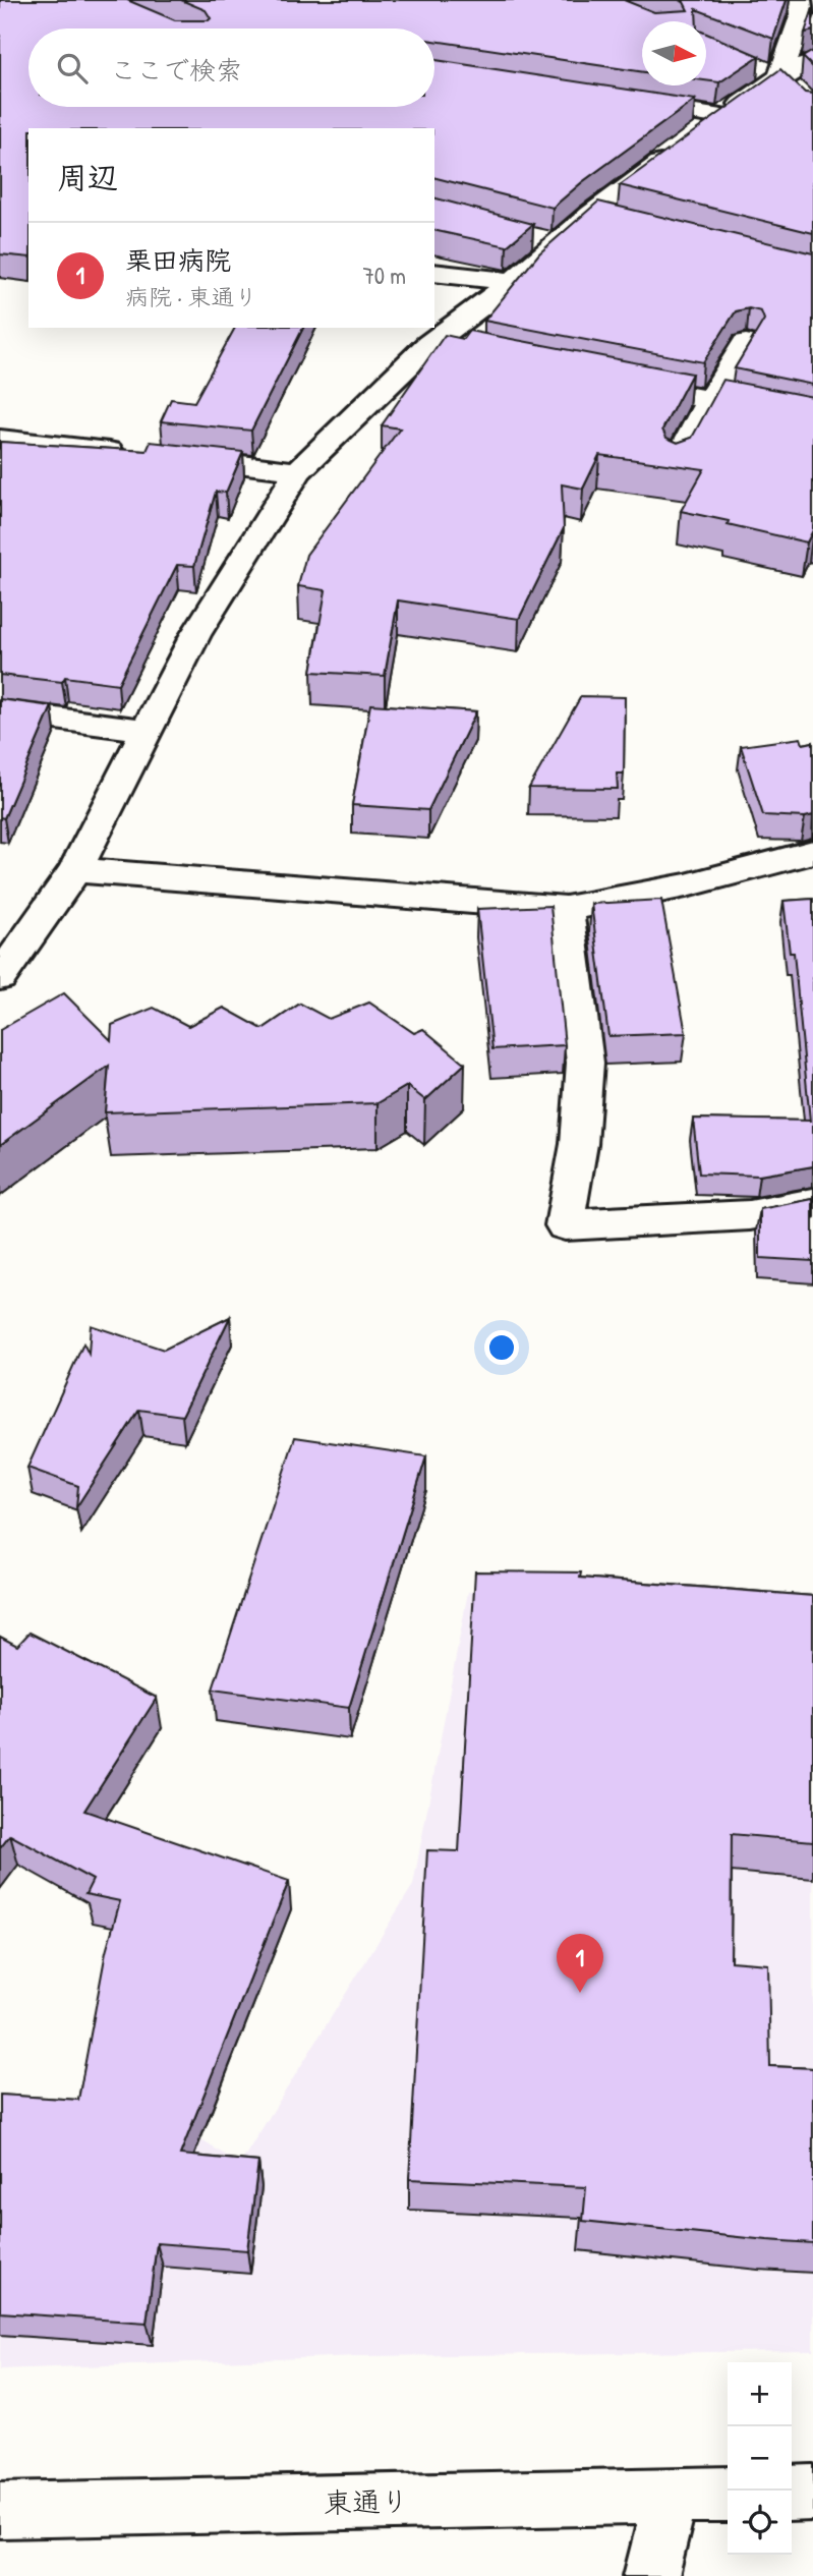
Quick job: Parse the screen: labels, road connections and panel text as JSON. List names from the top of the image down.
{
  "streets": {
    "street": ["東通り"]
  },
  "north": "right",
  "page": {
    "search": "ここで検索",
    "heading": "周辺",
    "list": [
      {
        "mark": "1",
        "name": "栗田病院",
        "note": "病院 · 東通り",
        "value": "70 m"
      }
    ],
    "pins": "1",
    "map_buttons": ["+", "−"]
  }
}
